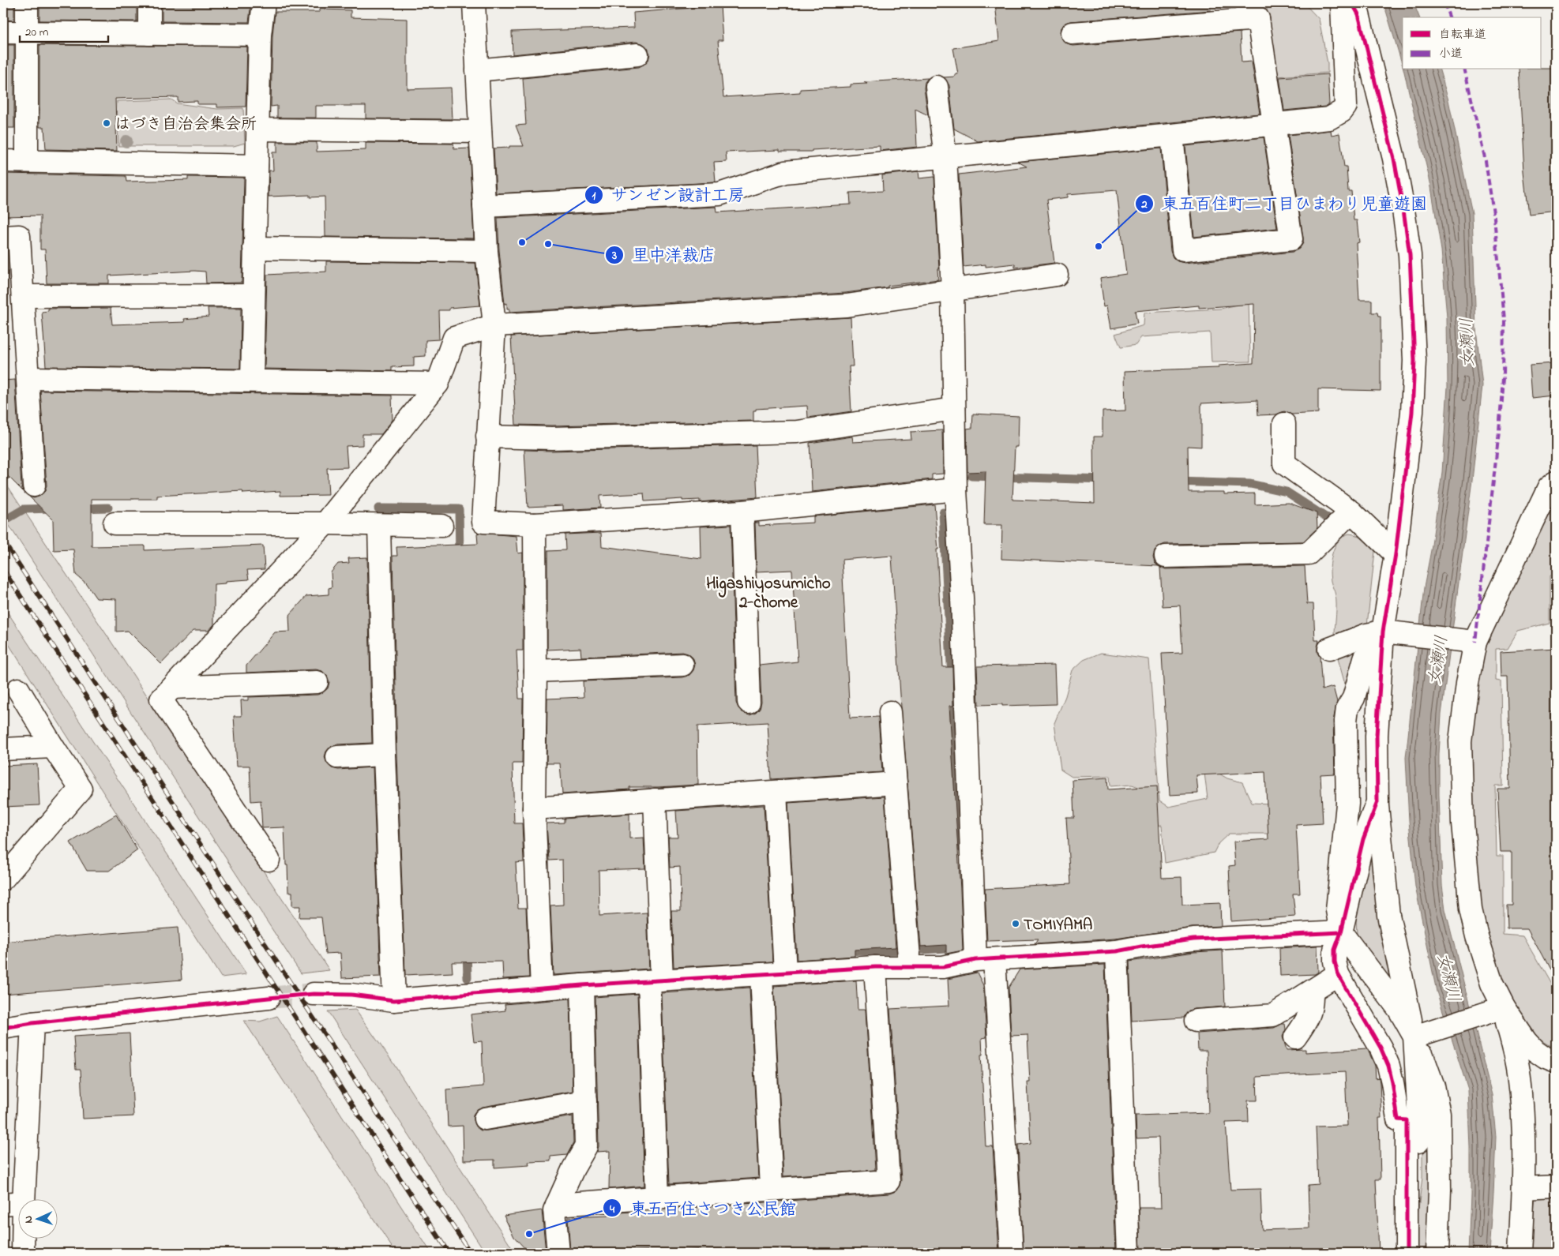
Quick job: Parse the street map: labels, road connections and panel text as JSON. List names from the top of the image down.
{
  "districts": ["Higashiyosumicho 2-chome"],
  "water": ["女瀬川"],
  "places": [
    "はづき自治会集会所",
    "サンゼン設計工房",
    "里中洋裁店",
    "東五百住町二丁目ひまわり児童遊園",
    "TOMIYAMA",
    "東五百住さつき公民館"
  ],
  "legend": ["自転車道", "小道"],
  "scale_bar": "20 m",
  "north": "left"
}
